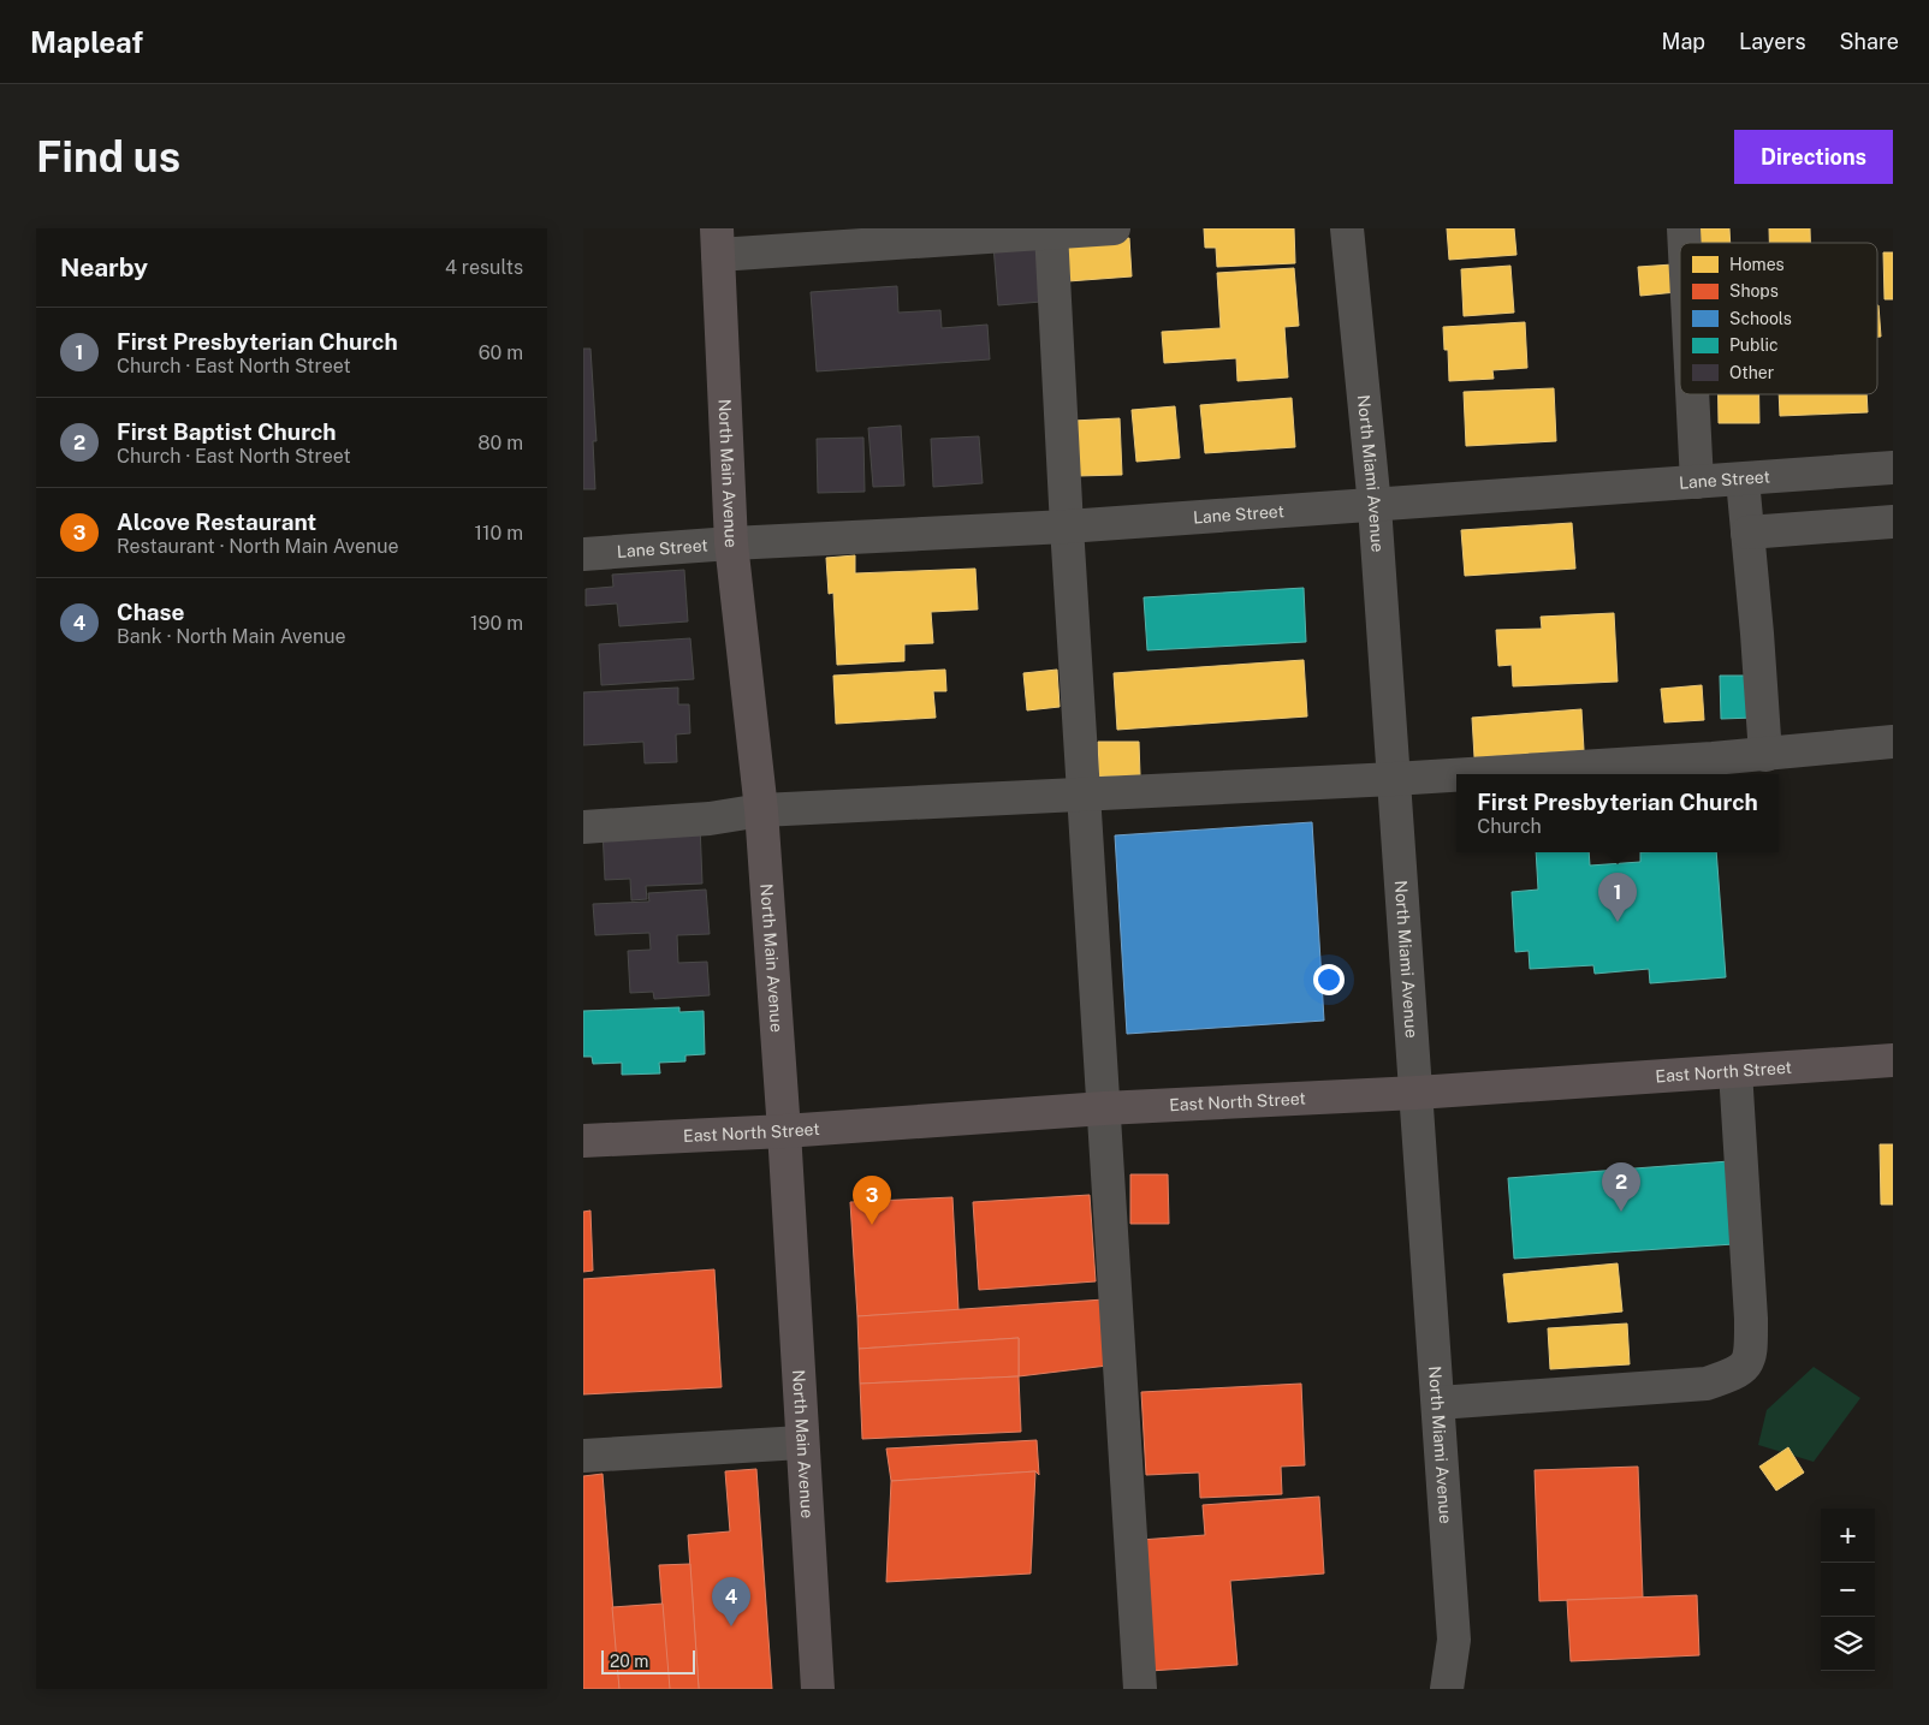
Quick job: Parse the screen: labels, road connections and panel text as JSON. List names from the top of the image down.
{
  "streets": {
    "main road": ["North Main Avenue", "East North Street"],
    "street": ["North Miami Avenue", "Lane Street"]
  },
  "crossings": [
    ["North Miami Avenue", "Lane Street"],
    ["North Miami Avenue", "East North Street"],
    ["North Main Avenue", "Lane Street"],
    ["North Main Avenue", "East North Street"]
  ],
  "legend": [
    "Homes",
    "Shops",
    "Schools",
    "Public",
    "Other"
  ],
  "scale_bar": "20 m",
  "page": {
    "header": "Mapleaf",
    "nav": ["Map", "Layers", "Share"],
    "buttons": "Directions",
    "title": "Find us",
    "heading": ["Nearby", "4 results"],
    "list": [
      {
        "mark": "1",
        "name": "First Presbyterian Church",
        "note": "Church · East North Street",
        "value": "60 m"
      },
      {
        "mark": "2",
        "name": "First Baptist Church",
        "note": "Church · East North Street",
        "value": "80 m"
      },
      {
        "mark": "3",
        "name": "Alcove Restaurant",
        "note": "Restaurant · North Main Avenue",
        "value": "110 m"
      },
      {
        "mark": "4",
        "name": "Chase",
        "note": "Bank · North Main Avenue",
        "value": "190 m"
      }
    ],
    "popup": ["First Presbyterian Church", "Church"],
    "pins": [
      "1",
      "2",
      "3",
      "4"
    ],
    "map_buttons": ["+", "−"],
    "scale": "20 m"
  }
}
